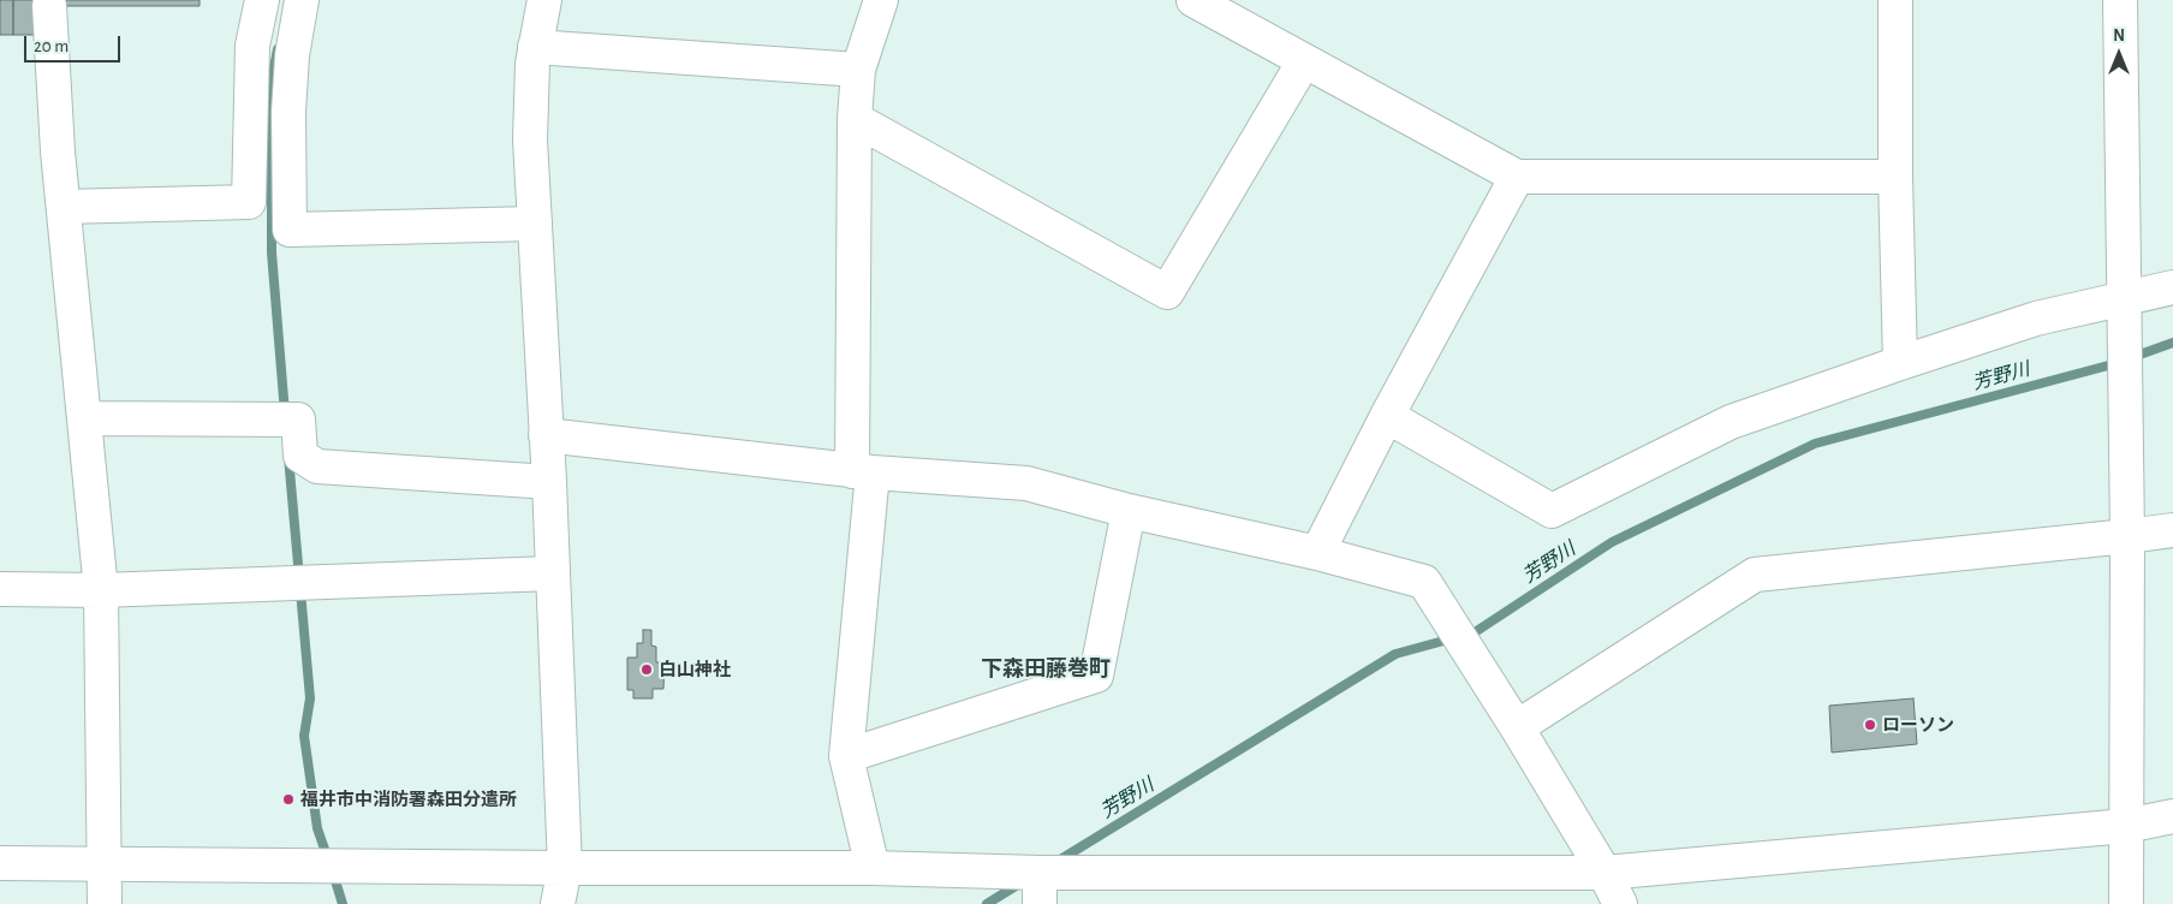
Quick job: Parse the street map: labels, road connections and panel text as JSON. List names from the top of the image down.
{
  "districts": ["下森田藤巻町"],
  "water": ["芳野川"],
  "places": ["白山神社", "ローソン", "福井市中消防署森田分遣所"],
  "scale_bar": "20 m",
  "north": "top"
}
